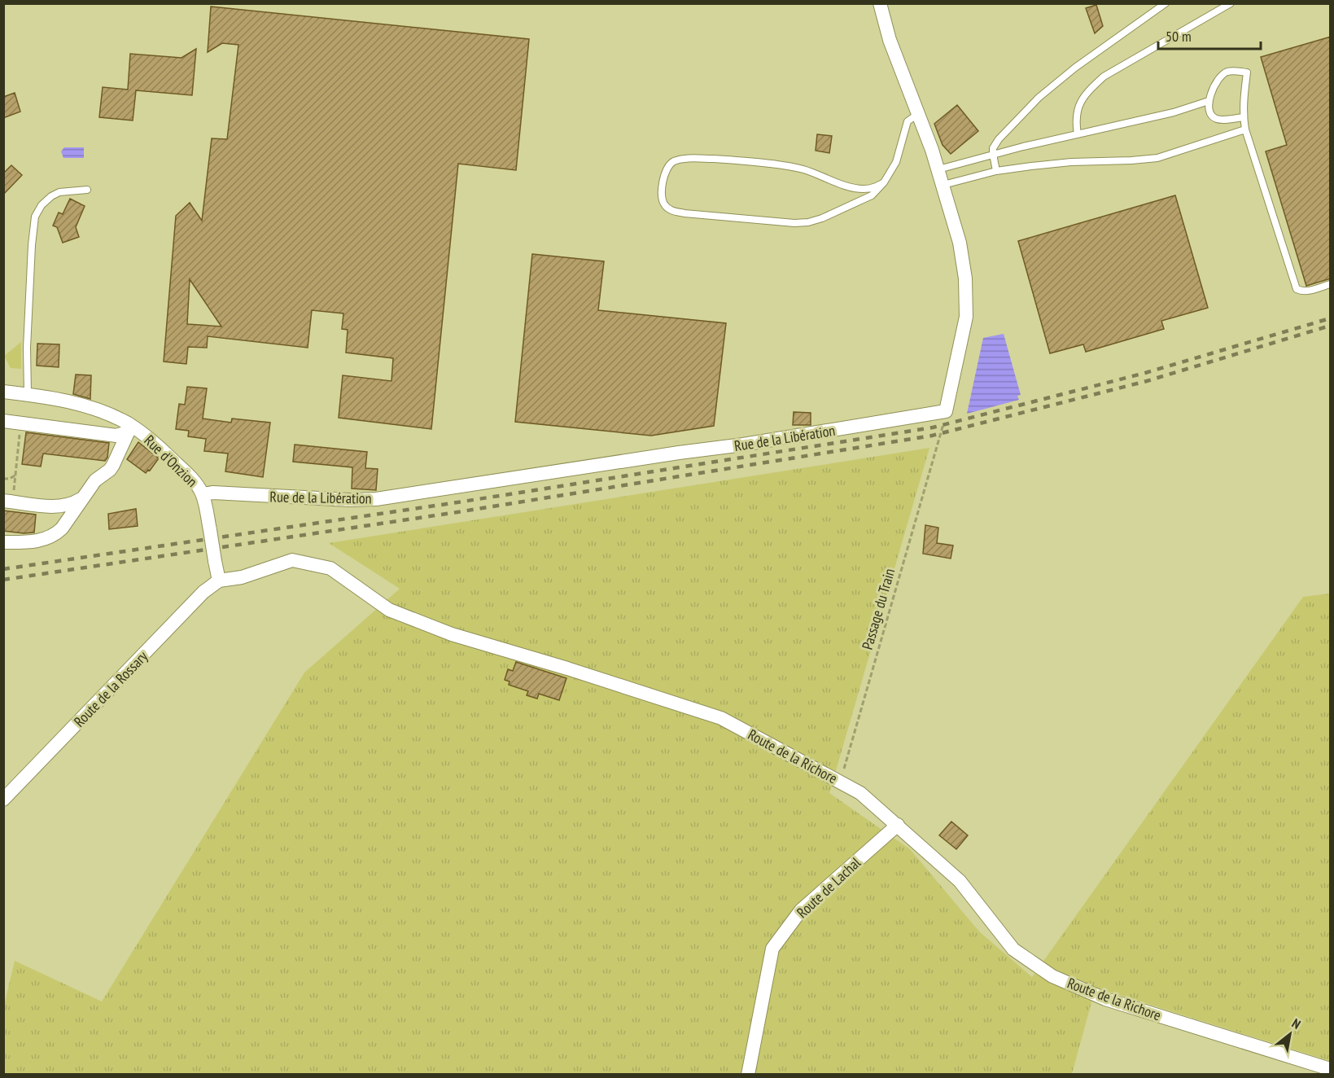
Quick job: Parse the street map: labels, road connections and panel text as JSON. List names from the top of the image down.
{
  "streets": {
    "street": [
      "Rue de la Libération",
      "Rue d'Onzion",
      "Route de la Rossary",
      "Route de la Richore",
      "Route de Lachal"
    ],
    "path": ["Passage du Train"]
  },
  "crossings": [
    ["Rue de la Libération", "Rue d'Onzion"],
    ["Rue d'Onzion", "Route de la Rossary"],
    ["Rue d'Onzion", "Route de la Richore"],
    ["Passage du Train", "Route de la Richore"],
    ["Route de la Rossary", "Route de la Richore"],
    ["Route de la Richore", "Route de Lachal"]
  ],
  "scale_bar": "50 m",
  "north": "top right"
}
